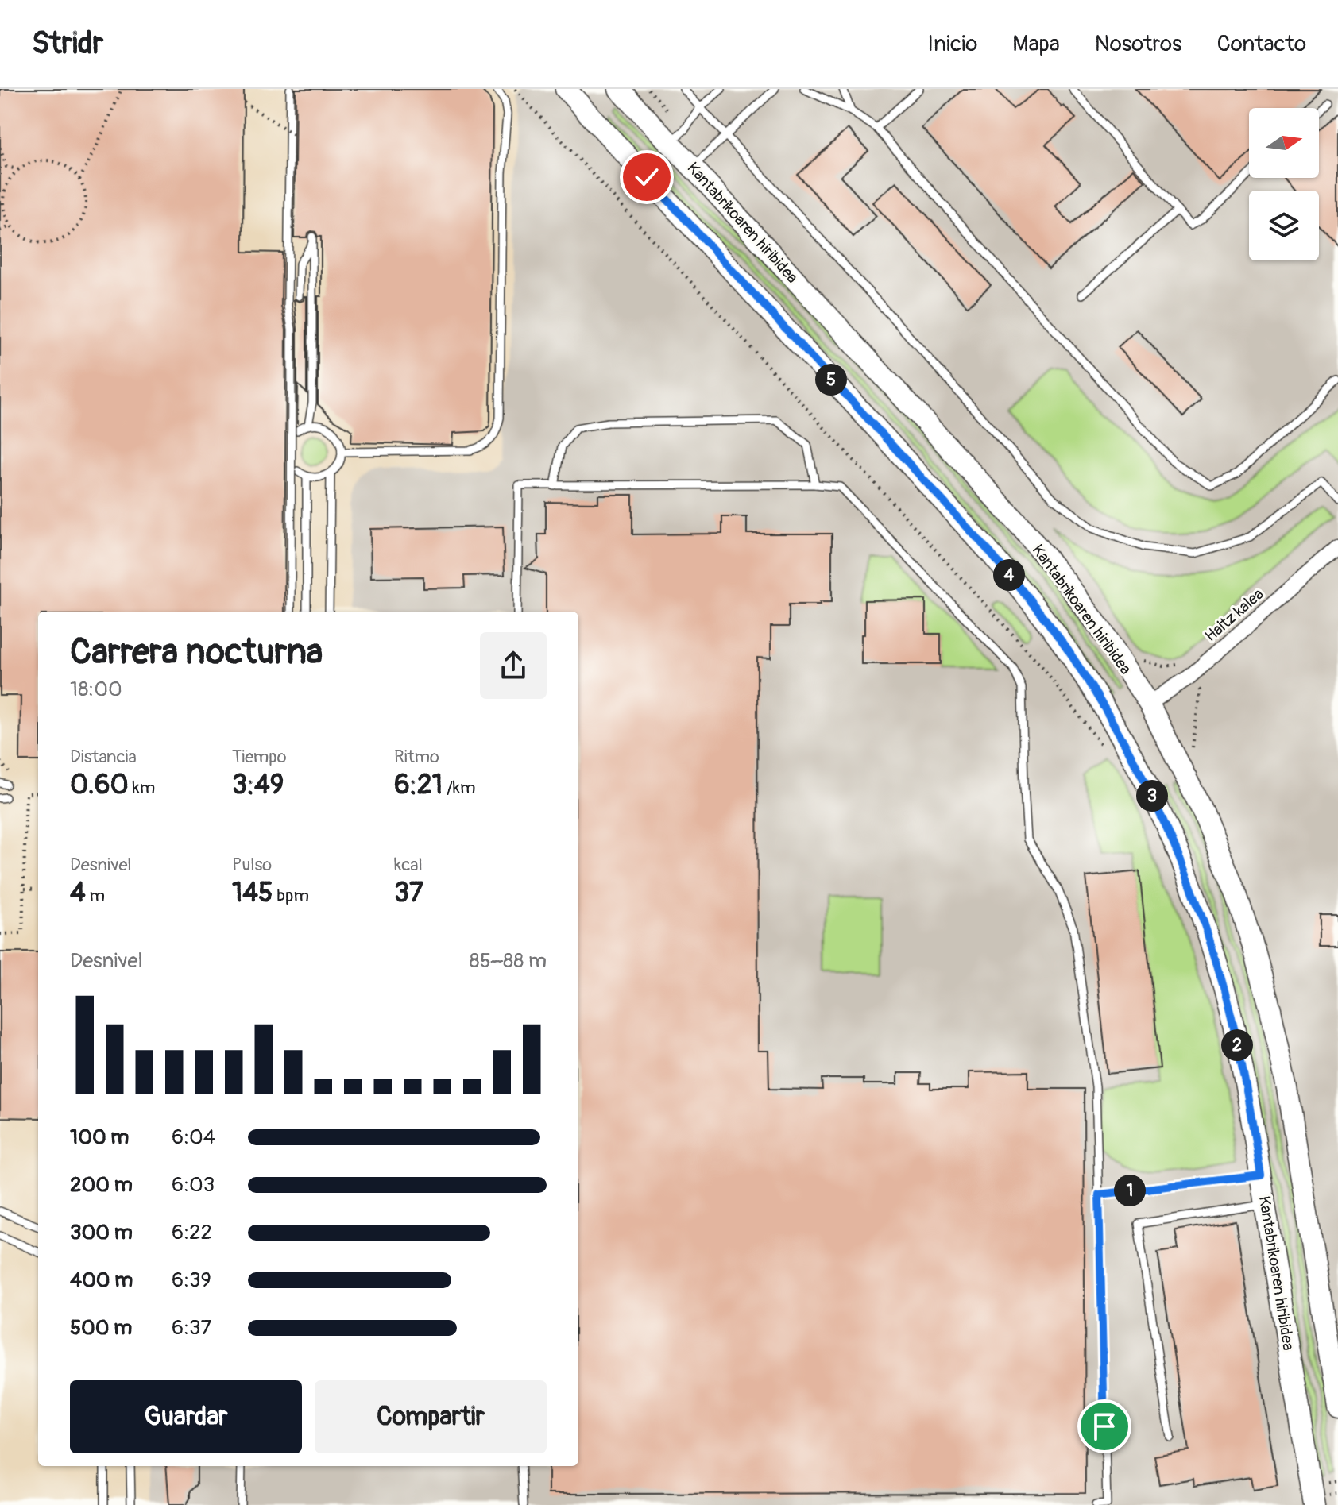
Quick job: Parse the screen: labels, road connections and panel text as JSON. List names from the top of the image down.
{
  "streets": {
    "main road": ["Kantabrikoaren hiribidea"],
    "street": ["Haitz kalea"]
  },
  "crossings": [
    ["Kantabrikoaren hiribidea", "Haitz kalea"]
  ],
  "north": "right",
  "page": {
    "header": "Stridr",
    "nav": [
      "Inicio",
      "Mapa",
      "Nosotros",
      "Contacto"
    ],
    "pins": [
      "5",
      "4",
      "3",
      "2",
      "1"
    ],
    "heading": ["Carrera nocturna", "18:00"],
    "stats": [
      ["Distancia", "0.60 km"],
      ["Tiempo", "3:49"],
      ["Ritmo", "6:21 /km"],
      ["Desnivel", "4 m"],
      ["Pulso", "145 bpm"],
      ["kcal", "37"]
    ],
    "chart": ["Desnivel", "85–88 m"],
    "list": [
      {
        "name": "100 m",
        "note": "6:04"
      },
      {
        "name": "200 m",
        "note": "6:03"
      },
      {
        "name": "300 m",
        "note": "6:22"
      },
      {
        "name": "400 m",
        "note": "6:39"
      },
      {
        "name": "500 m",
        "note": "6:37"
      }
    ],
    "buttons": ["Guardar", "Compartir"]
  }
}
